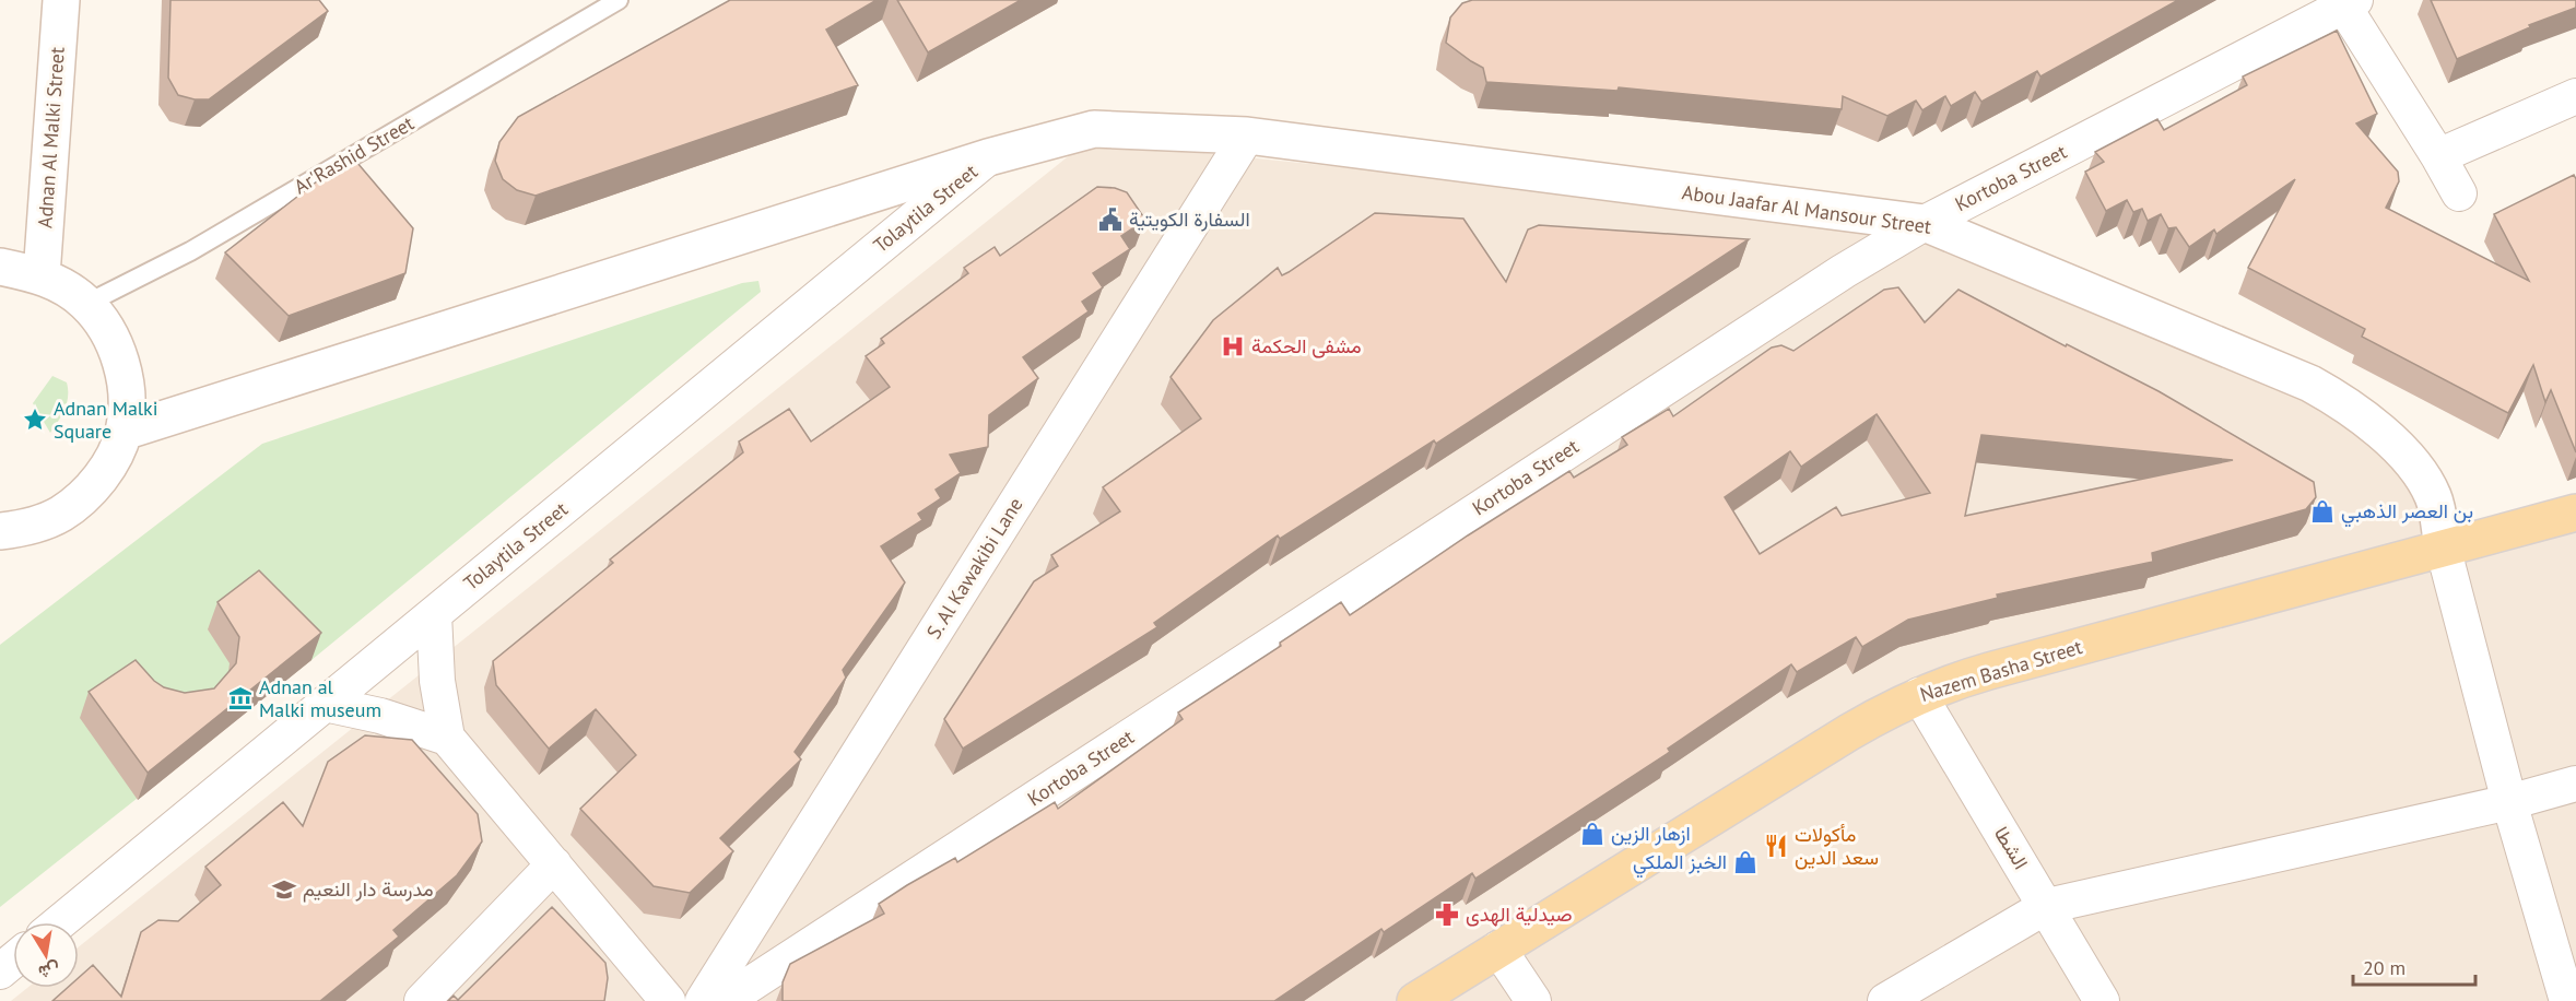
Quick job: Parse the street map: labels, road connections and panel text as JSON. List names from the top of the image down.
{
  "streets": {
    "main road": ["Adnan Al Malki Street", "Abou Jaafar Al Mansour Street", "Nazem Basha Street"],
    "street": [
      "Kortoba Street",
      "Tolaytila Street",
      "S. Al Kawakibi Lane",
      "الشطا"
    ],
    "lane": ["Ar'Rashid Street"]
  },
  "crossings": [
    ["Kortoba Street", "Abou Jaafar Al Mansour Street"],
    ["Tolaytila Street", "Abou Jaafar Al Mansour Street"],
    ["Abou Jaafar Al Mansour Street", "S. Al Kawakibi Lane"],
    ["Abou Jaafar Al Mansour Street", "Nazem Basha Street"],
    ["Nazem Basha Street", "الشطا"]
  ],
  "places": {
    "public building": ["السفارة الكويتية"],
    "hospital": ["مشفى الحكمة"],
    "place": ["Adnan Malki Square"],
    "shop": ["بن العصر الذهبي", "ازهار الزين", "الخبز الملكي"],
    "museum": ["Adnan al Malki museum"],
    "restaurant": ["مأكولات سعد الدين"],
    "school or university": ["مدرسة دار النعيم"],
    "pharmacy": ["صيدلية الهدى"]
  },
  "scale_bar": "20 m",
  "north": "bottom"
}
